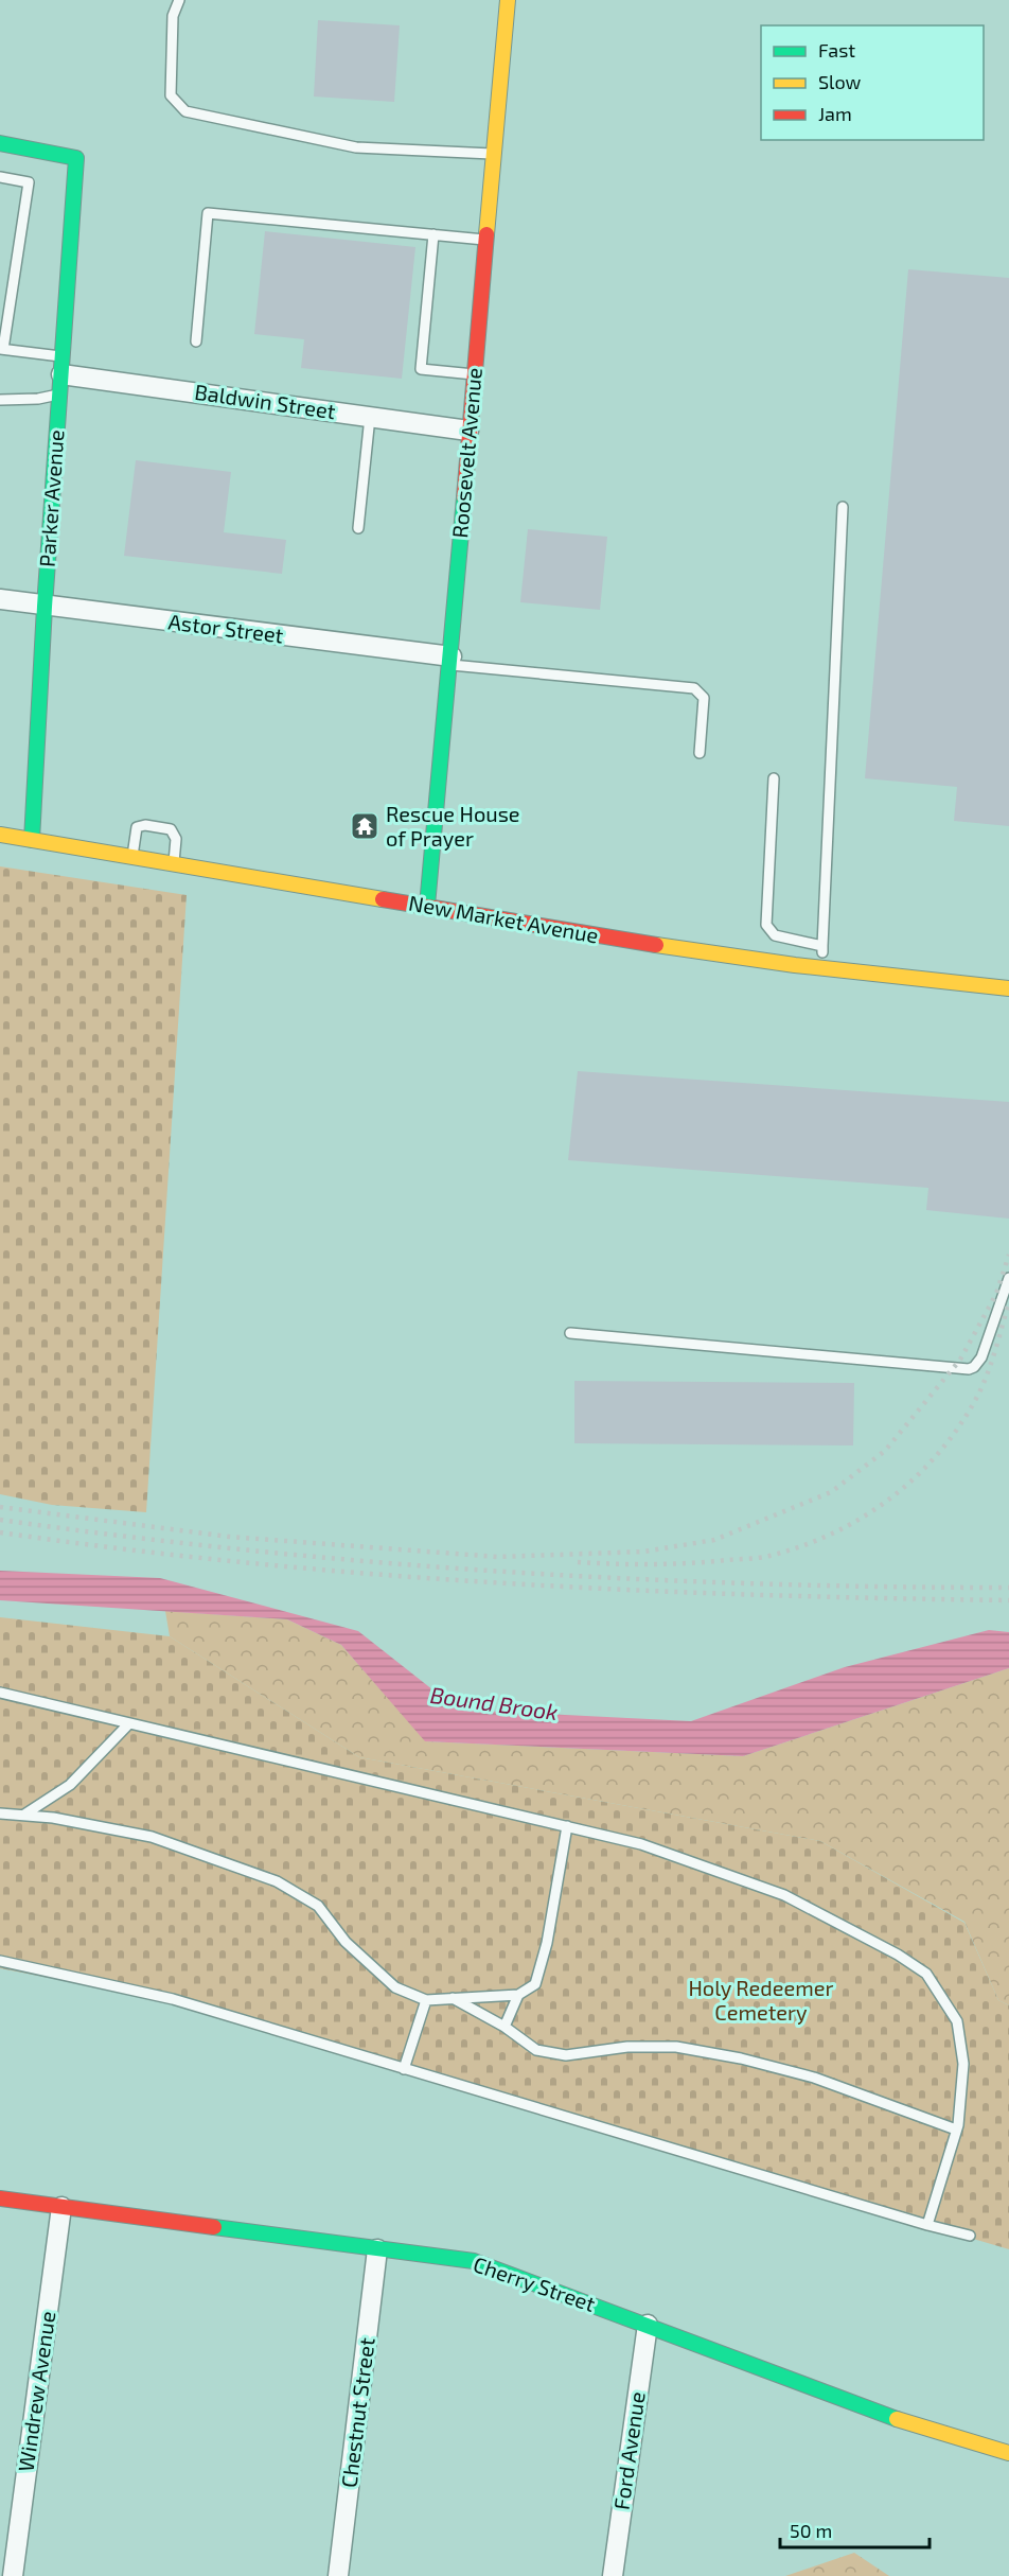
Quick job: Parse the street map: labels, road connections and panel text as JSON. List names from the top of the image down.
{
  "streets": {
    "street": [
      "Baldwin Street",
      "Roosevelt Avenue",
      "Parker Avenue",
      "Astor Street",
      "New Market Avenue",
      "Cherry Street",
      "Windrew Avenue",
      "Chestnut Street",
      "Ford Avenue"
    ]
  },
  "crossings": [
    ["Baldwin Street", "Roosevelt Avenue"],
    ["Baldwin Street", "Parker Avenue"],
    ["Roosevelt Avenue", "Astor Street"],
    ["Roosevelt Avenue", "New Market Avenue"],
    ["Parker Avenue", "Astor Street"],
    ["Parker Avenue", "New Market Avenue"],
    ["Cherry Street", "Windrew Avenue"],
    ["Cherry Street", "Chestnut Street"],
    ["Cherry Street", "Ford Avenue"]
  ],
  "water": ["Bound Brook"],
  "parks": ["Holy Redeemer Cemetery"],
  "places": {
    "temple": ["Rescue House of Prayer"]
  },
  "legend": ["Fast", "Slow", "Jam"],
  "scale_bar": "50 m"
}
